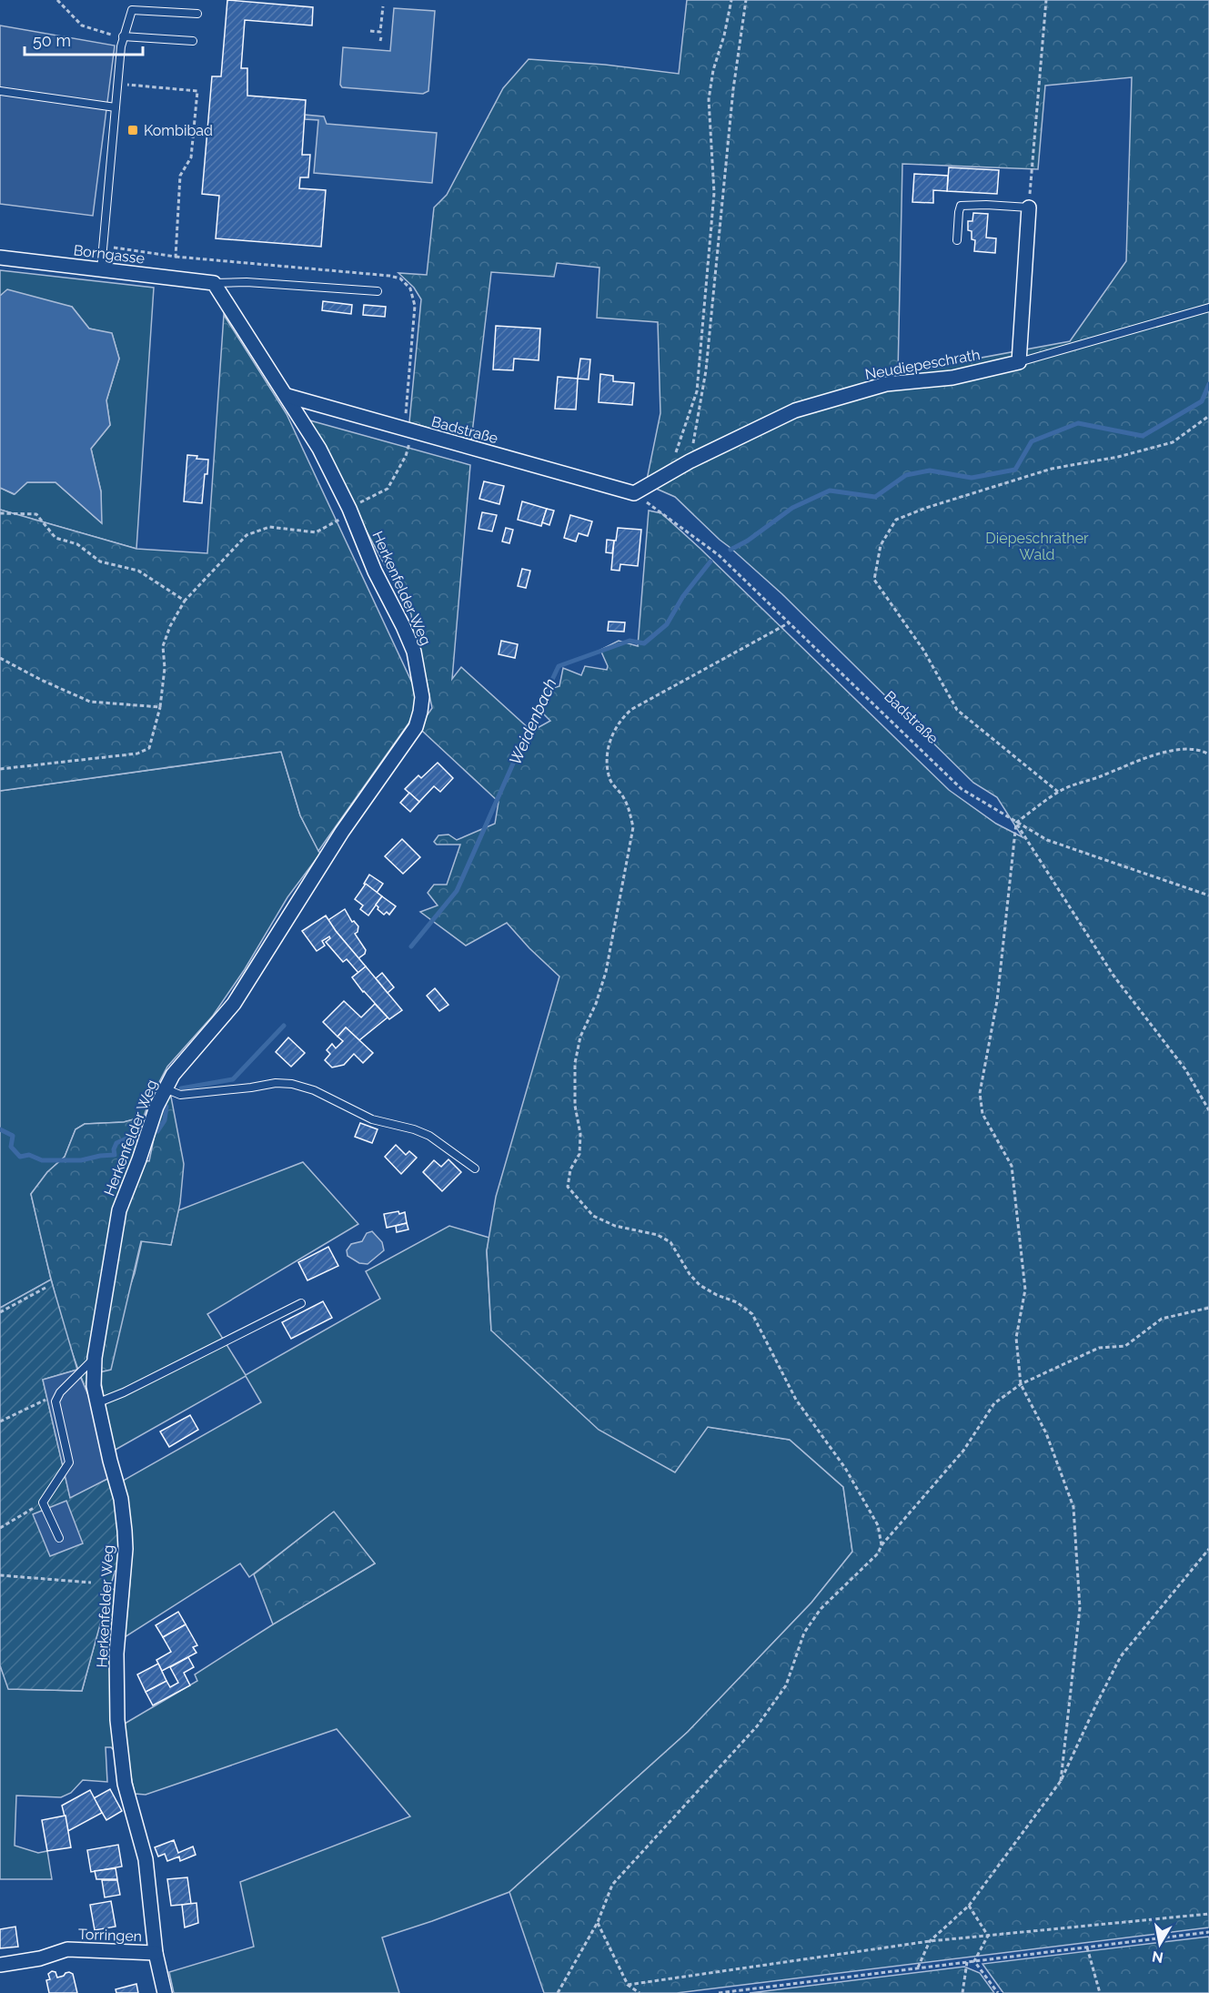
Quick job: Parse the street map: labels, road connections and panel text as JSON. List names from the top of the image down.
{
  "streets": {
    "street": [
      "Borngasse",
      "Neudiepeschrath",
      "Badstraße",
      "Herkenfelder Weg",
      "Torringen"
    ]
  },
  "crossings": [
    ["Borngasse", "Herkenfelder Weg"],
    ["Badstraße", "Herkenfelder Weg"],
    ["Herkenfelder Weg", "Torringen"]
  ],
  "water": ["Weidenbach"],
  "parks": ["Diepeschrather Wald"],
  "places": {
    "transit": ["Kombibad"]
  },
  "scale_bar": "50 m",
  "north": "bottom"
}
